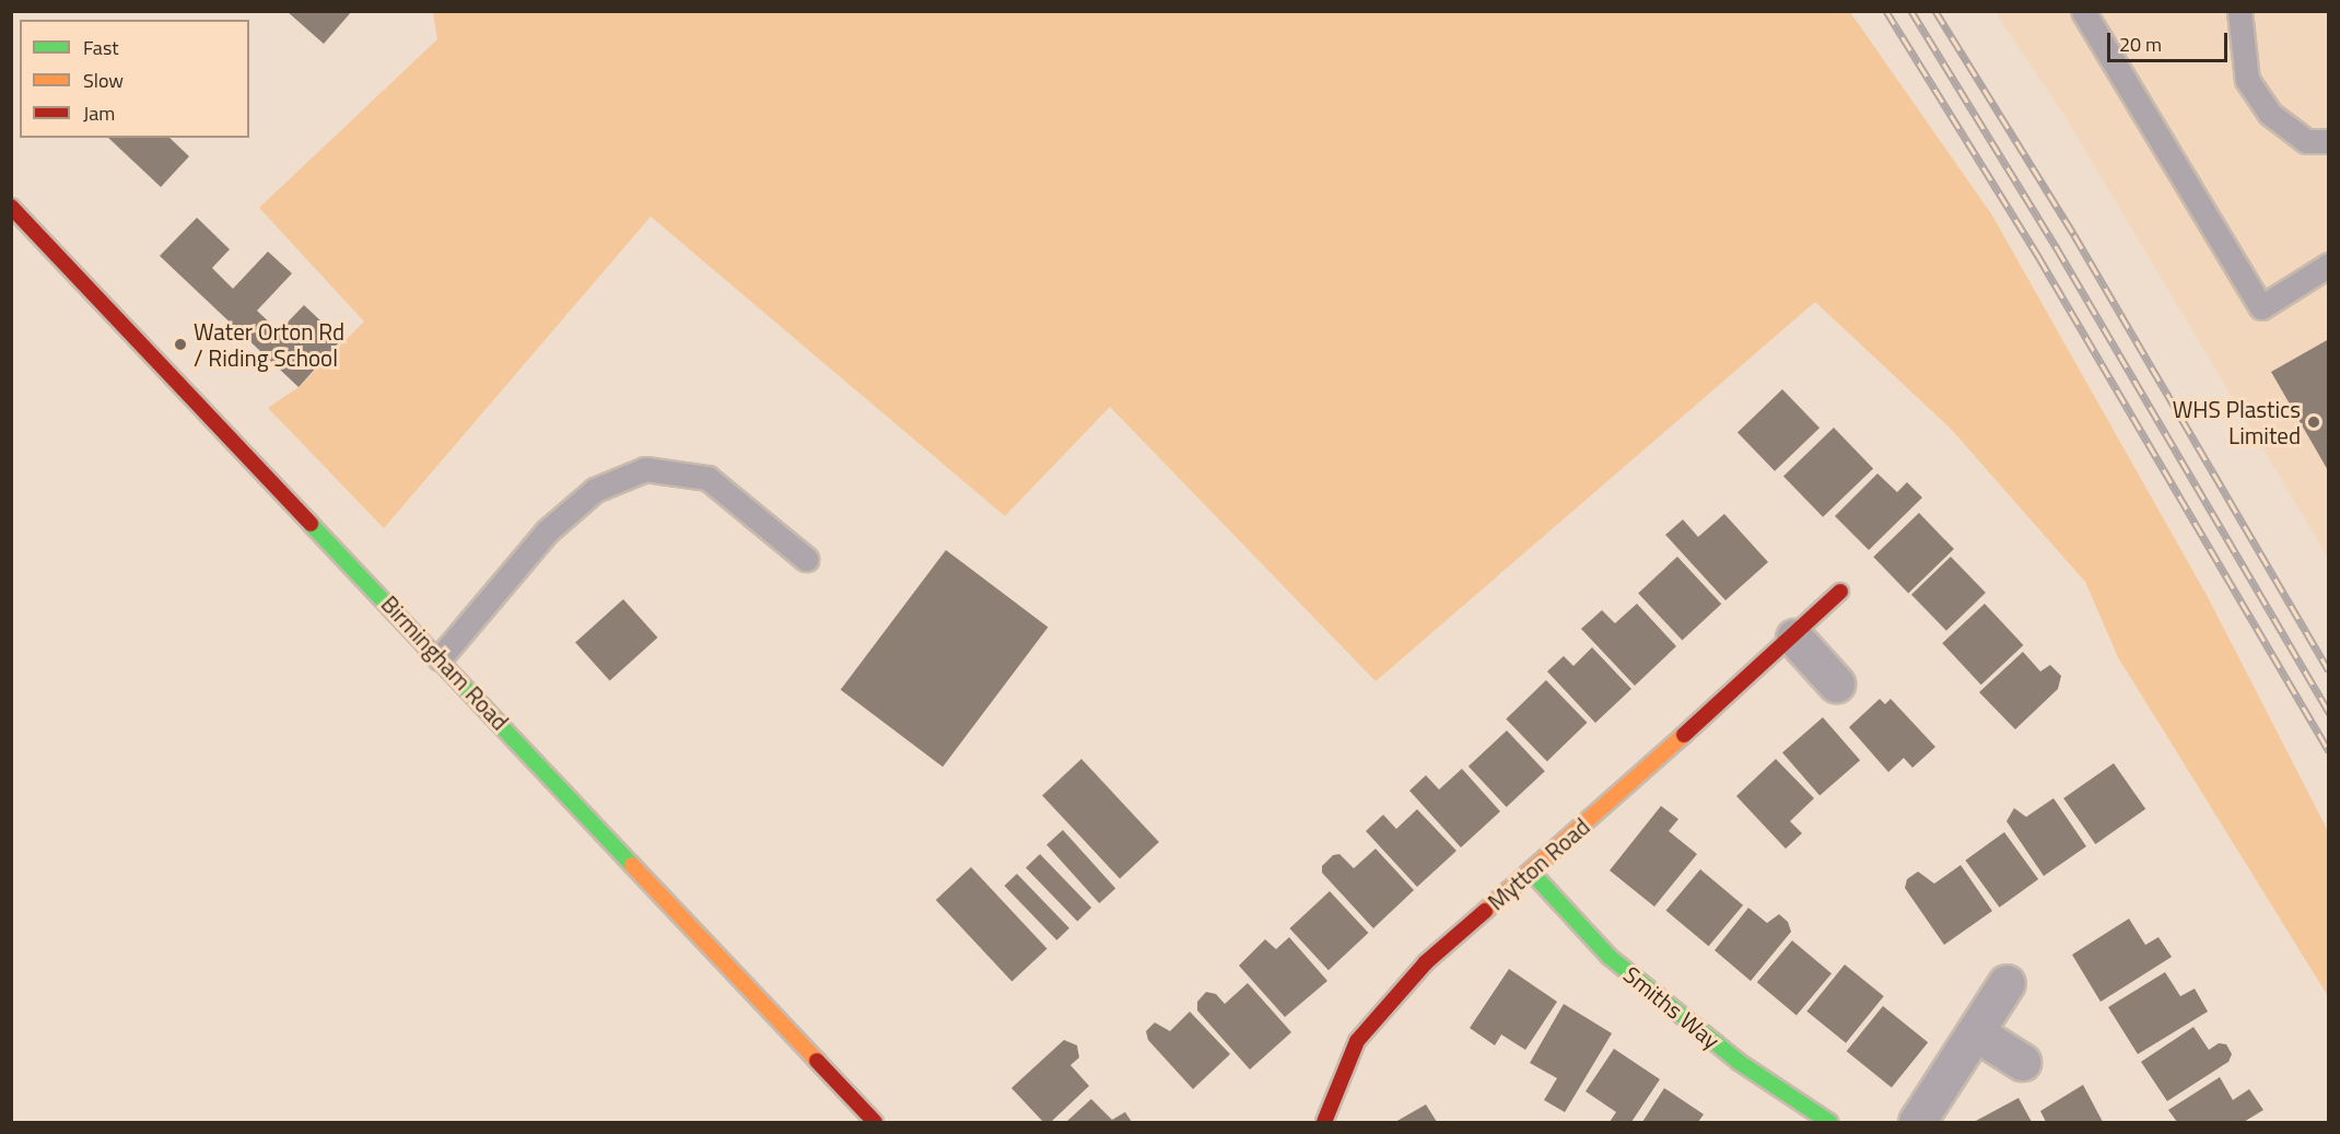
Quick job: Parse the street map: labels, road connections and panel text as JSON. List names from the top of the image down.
{
  "streets": {
    "main road": ["Birmingham Road", "Mytton Road", "Smiths Way"]
  },
  "crossings": [
    ["Mytton Road", "Smiths Way"]
  ],
  "places": ["Water Orton Rd / Riding School", "WHS Plastics Limited"],
  "legend": ["Fast", "Slow", "Jam"],
  "scale_bar": "20 m"
}
